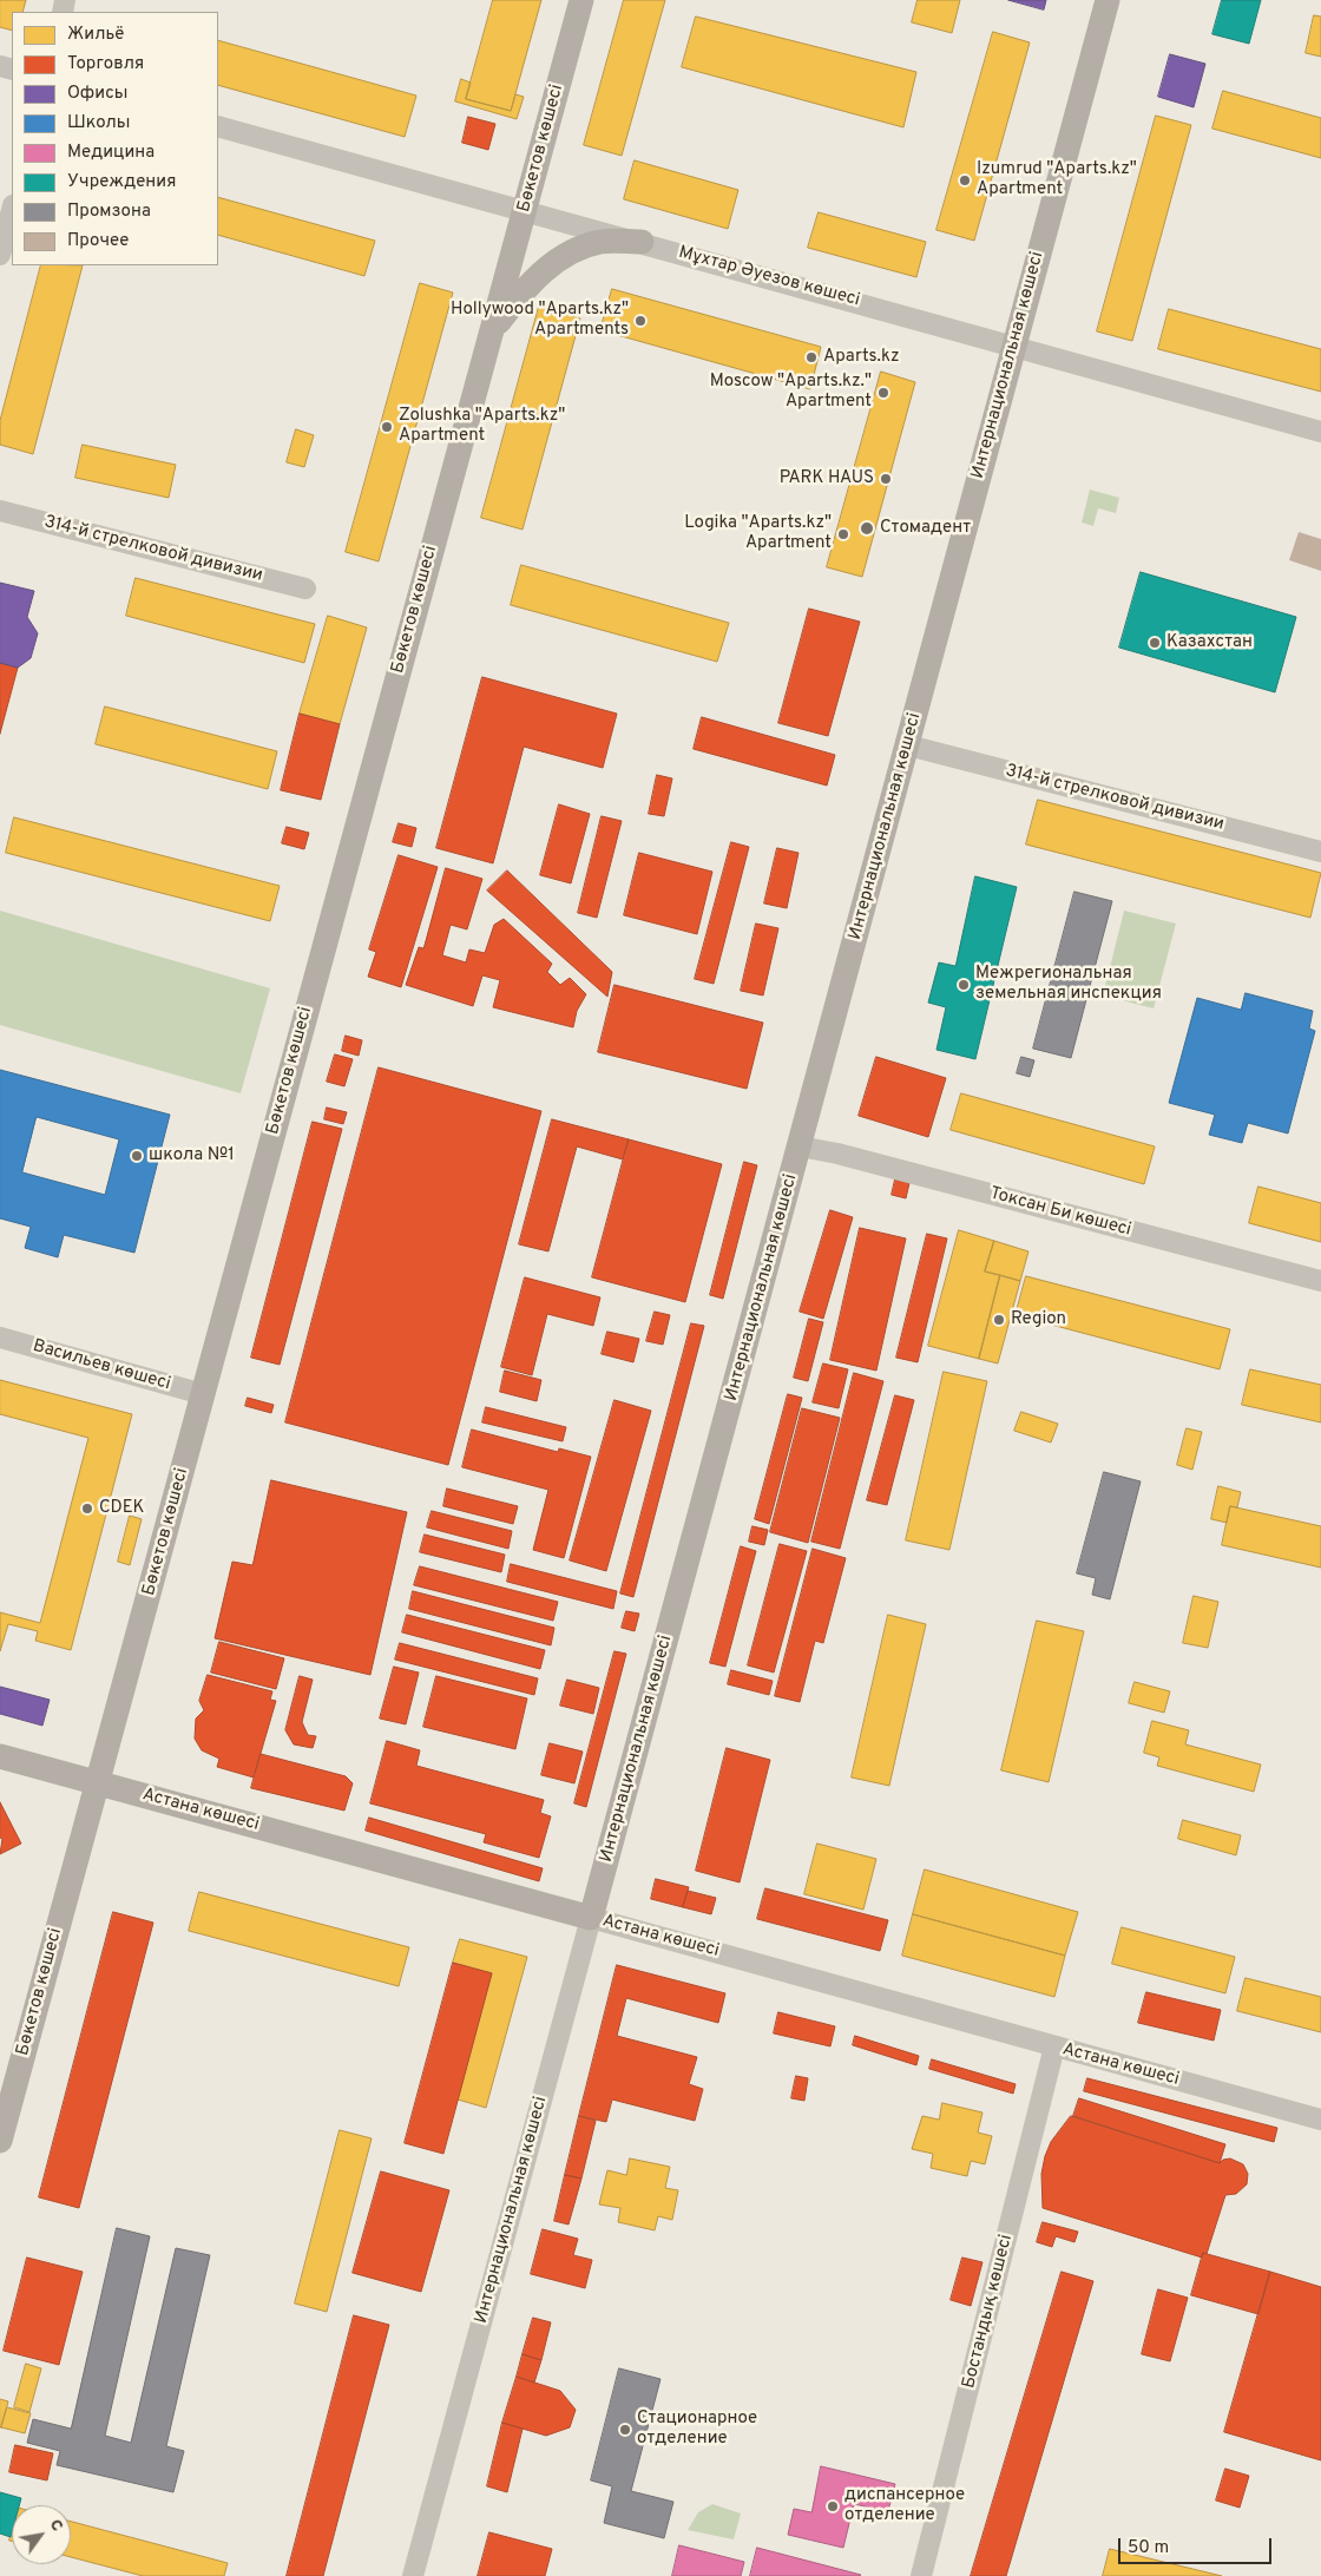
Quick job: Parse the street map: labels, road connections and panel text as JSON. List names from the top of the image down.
{
  "streets": {
    "main road": ["Бөкетов көшесі", "Интернациональная көшесі", "Астана көшесі"],
    "street": [
      "Мұхтар Әуезов көшесі",
      "314-й стрелковой дивизии",
      "Токсан Би көшесі",
      "Васильев көшесі",
      "Бостандық көшесі"
    ]
  },
  "crossings": [
    ["Бөкетов көшесі", "Мұхтар Әуезов көшесі"],
    ["Бөкетов көшесі", "Васильев көшесі"],
    ["Бөкетов көшесі", "Астана көшесі"],
    ["Мұхтар Әуезов көшесі", "Интернациональная көшесі"],
    ["Интернациональная көшесі", "314-й стрелковой дивизии"],
    ["Интернациональная көшесі", "Токсан Би көшесі"],
    ["Интернациональная көшесі", "Астана көшесі"],
    ["Астана көшесі", "Бостандық көшесі"]
  ],
  "places": [
    "Izumrud \"Aparts.kz\" Apartment",
    "Hollywood \"Aparts.kz\" Apartments",
    "Aparts.kz",
    "Moscow \"Aparts.kz.\" Apartment",
    "Zolushka \"Aparts.kz\" Apartment",
    "PARK HAUS",
    "Стомадент",
    "Logika \"Aparts.kz\" Apartment",
    "Казахстан",
    "Межрегиональная земельная инспекция",
    "школа №1",
    "Region",
    "CDEK",
    "Стационарное отделение",
    "диспансерное отделение"
  ],
  "legend": [
    "Жильё",
    "Торговля",
    "Офисы",
    "Школы",
    "Медицина",
    "Учреждения",
    "Промзона",
    "Прочее"
  ],
  "scale_bar": "50 m",
  "north": "top right"
}
